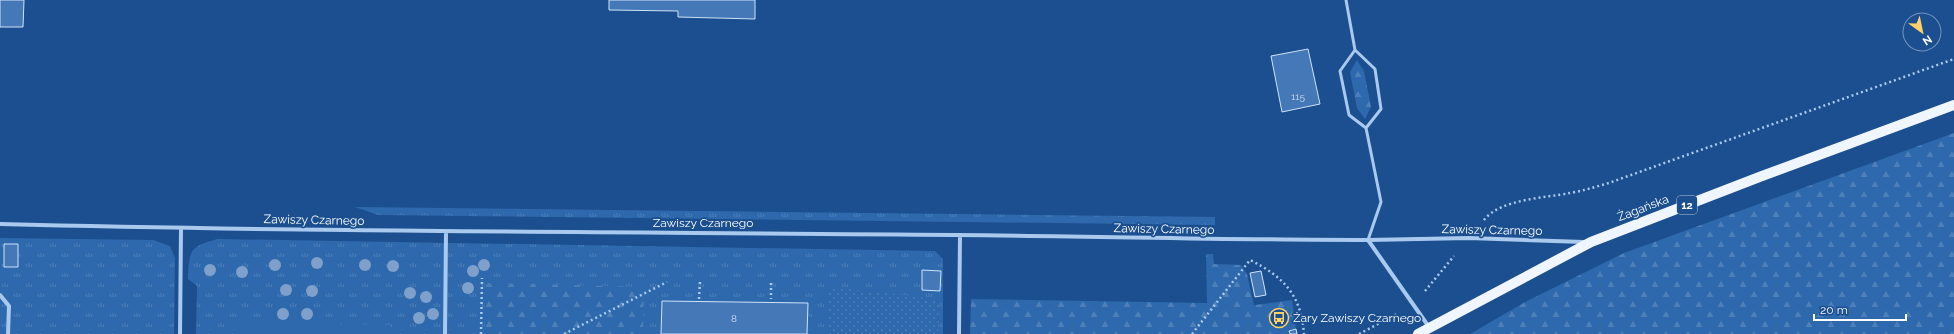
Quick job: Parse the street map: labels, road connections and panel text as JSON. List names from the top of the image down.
{
  "streets": {
    "main road": ["12", "Żagańska"],
    "street": ["Zawiszy Czarnego"]
  },
  "crossings": [
    ["Żagańska", "Zawiszy Czarnego"]
  ],
  "places": {
    "bus stop": ["Żary Zawiszy Czarnego"]
  },
  "house_numbers": ["115", "8"],
  "scale_bar": "20 m",
  "north": "bottom right"
}
